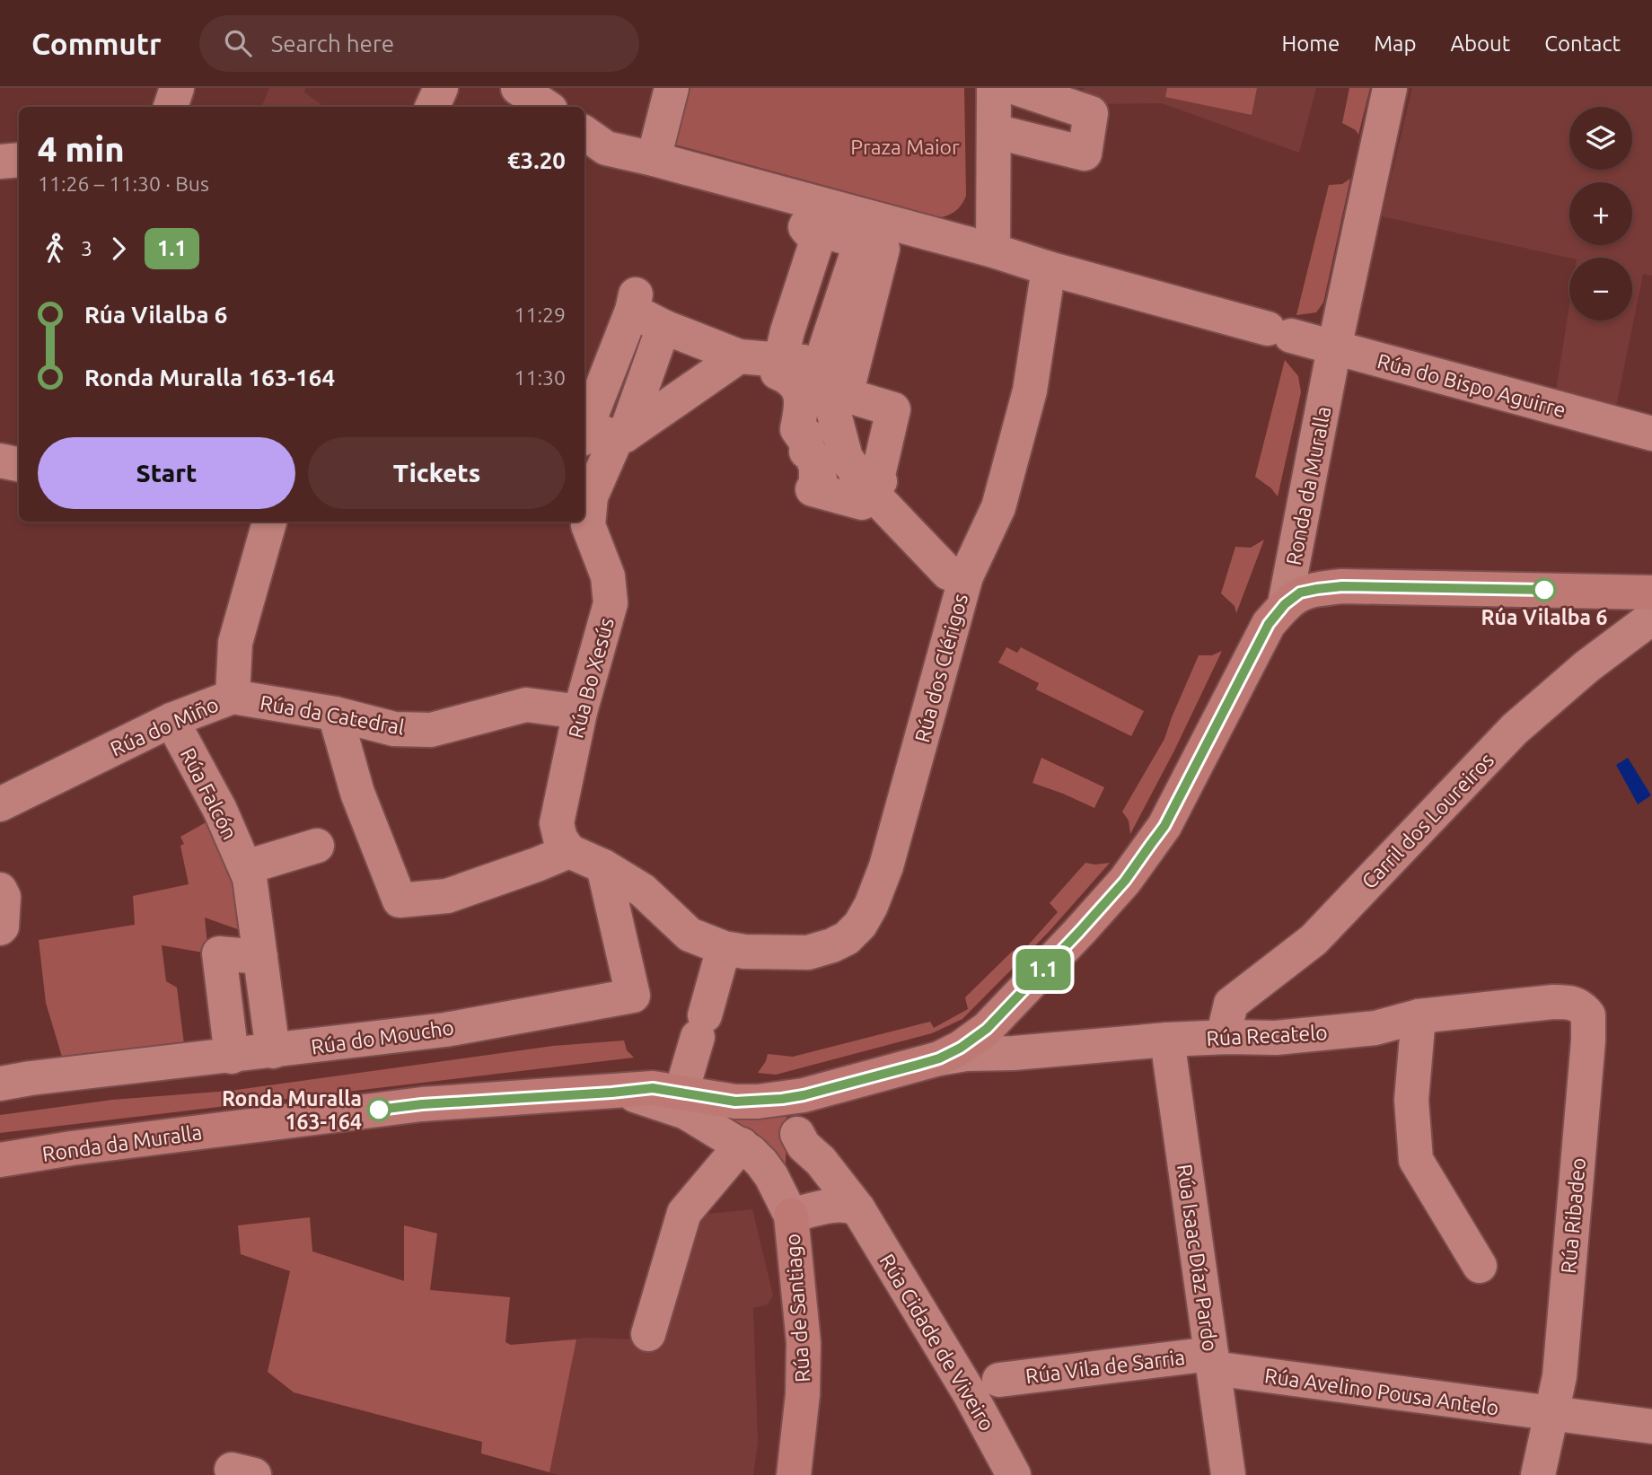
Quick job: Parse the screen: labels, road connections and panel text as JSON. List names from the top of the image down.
{
  "streets": {
    "street": [
      "Rúa do Bispo Aguirre",
      "Ronda da Muralla",
      "Rúa dos Clérigos",
      "Rúa Bo Xesús",
      "Rúa da Catedral",
      "Rúa do Miño",
      "Rúa Falcón",
      "Carril dos Loureiros",
      "Rúa Recatelo",
      "Rúa do Moucho",
      "Rúa Ribadeo",
      "Rúa Isaac Díaz Pardo",
      "Rúa de Santiago",
      "Rúa Cidade de Viveiro",
      "Rúa Vila de Sarria",
      "Rúa Avelino Pousa Antelo"
    ]
  },
  "crossings": [
    ["Rúa do Bispo Aguirre", "Ronda da Muralla"],
    ["Rúa do Bispo Aguirre", "Rúa dos Clérigos"],
    ["Ronda da Muralla", "Rúa Recatelo"],
    ["Ronda da Muralla", "Rúa de Santiago"],
    ["Rúa dos Clérigos", "Rúa Bo Xesús"],
    ["Rúa dos Clérigos", "Rúa do Moucho"],
    ["Rúa Bo Xesús", "Rúa da Catedral"],
    ["Rúa da Catedral", "Rúa do Miño"],
    ["Rúa do Miño", "Rúa Falcón"],
    ["Rúa Falcón", "Rúa do Moucho"],
    ["Carril dos Loureiros", "Rúa Recatelo"],
    ["Rúa Recatelo", "Rúa Ribadeo"],
    ["Rúa Recatelo", "Rúa Isaac Díaz Pardo"],
    ["Rúa Ribadeo", "Rúa Avelino Pousa Antelo"],
    ["Rúa Isaac Díaz Pardo", "Rúa Vila de Sarria"],
    ["Rúa Isaac Díaz Pardo", "Rúa Avelino Pousa Antelo"],
    ["Rúa de Santiago", "Rúa Cidade de Viveiro"],
    ["Rúa Vila de Sarria", "Rúa Avelino Pousa Antelo"]
  ],
  "parks": ["Praza Maior"],
  "places": ["Rúa Vilalba 6", "Ronda Muralla 163-164"],
  "lines": ["bus line 1.1"],
  "page": {
    "header": "Commutr",
    "search": "Search here",
    "nav": [
      "Home",
      "Map",
      "About",
      "Contact"
    ],
    "on_map": "1.1",
    "map_buttons": ["+", "−"],
    "heading": ["4 min", "11:26 – 11:30 · Bus", "€3.20"],
    "legs": ["3", "1.1"],
    "list": [
      {
        "name": "Rúa Vilalba 6",
        "value": "11:29"
      },
      {
        "name": "Ronda Muralla 163-164",
        "value": "11:30"
      }
    ],
    "buttons": ["Start", "Tickets"]
  }
}
